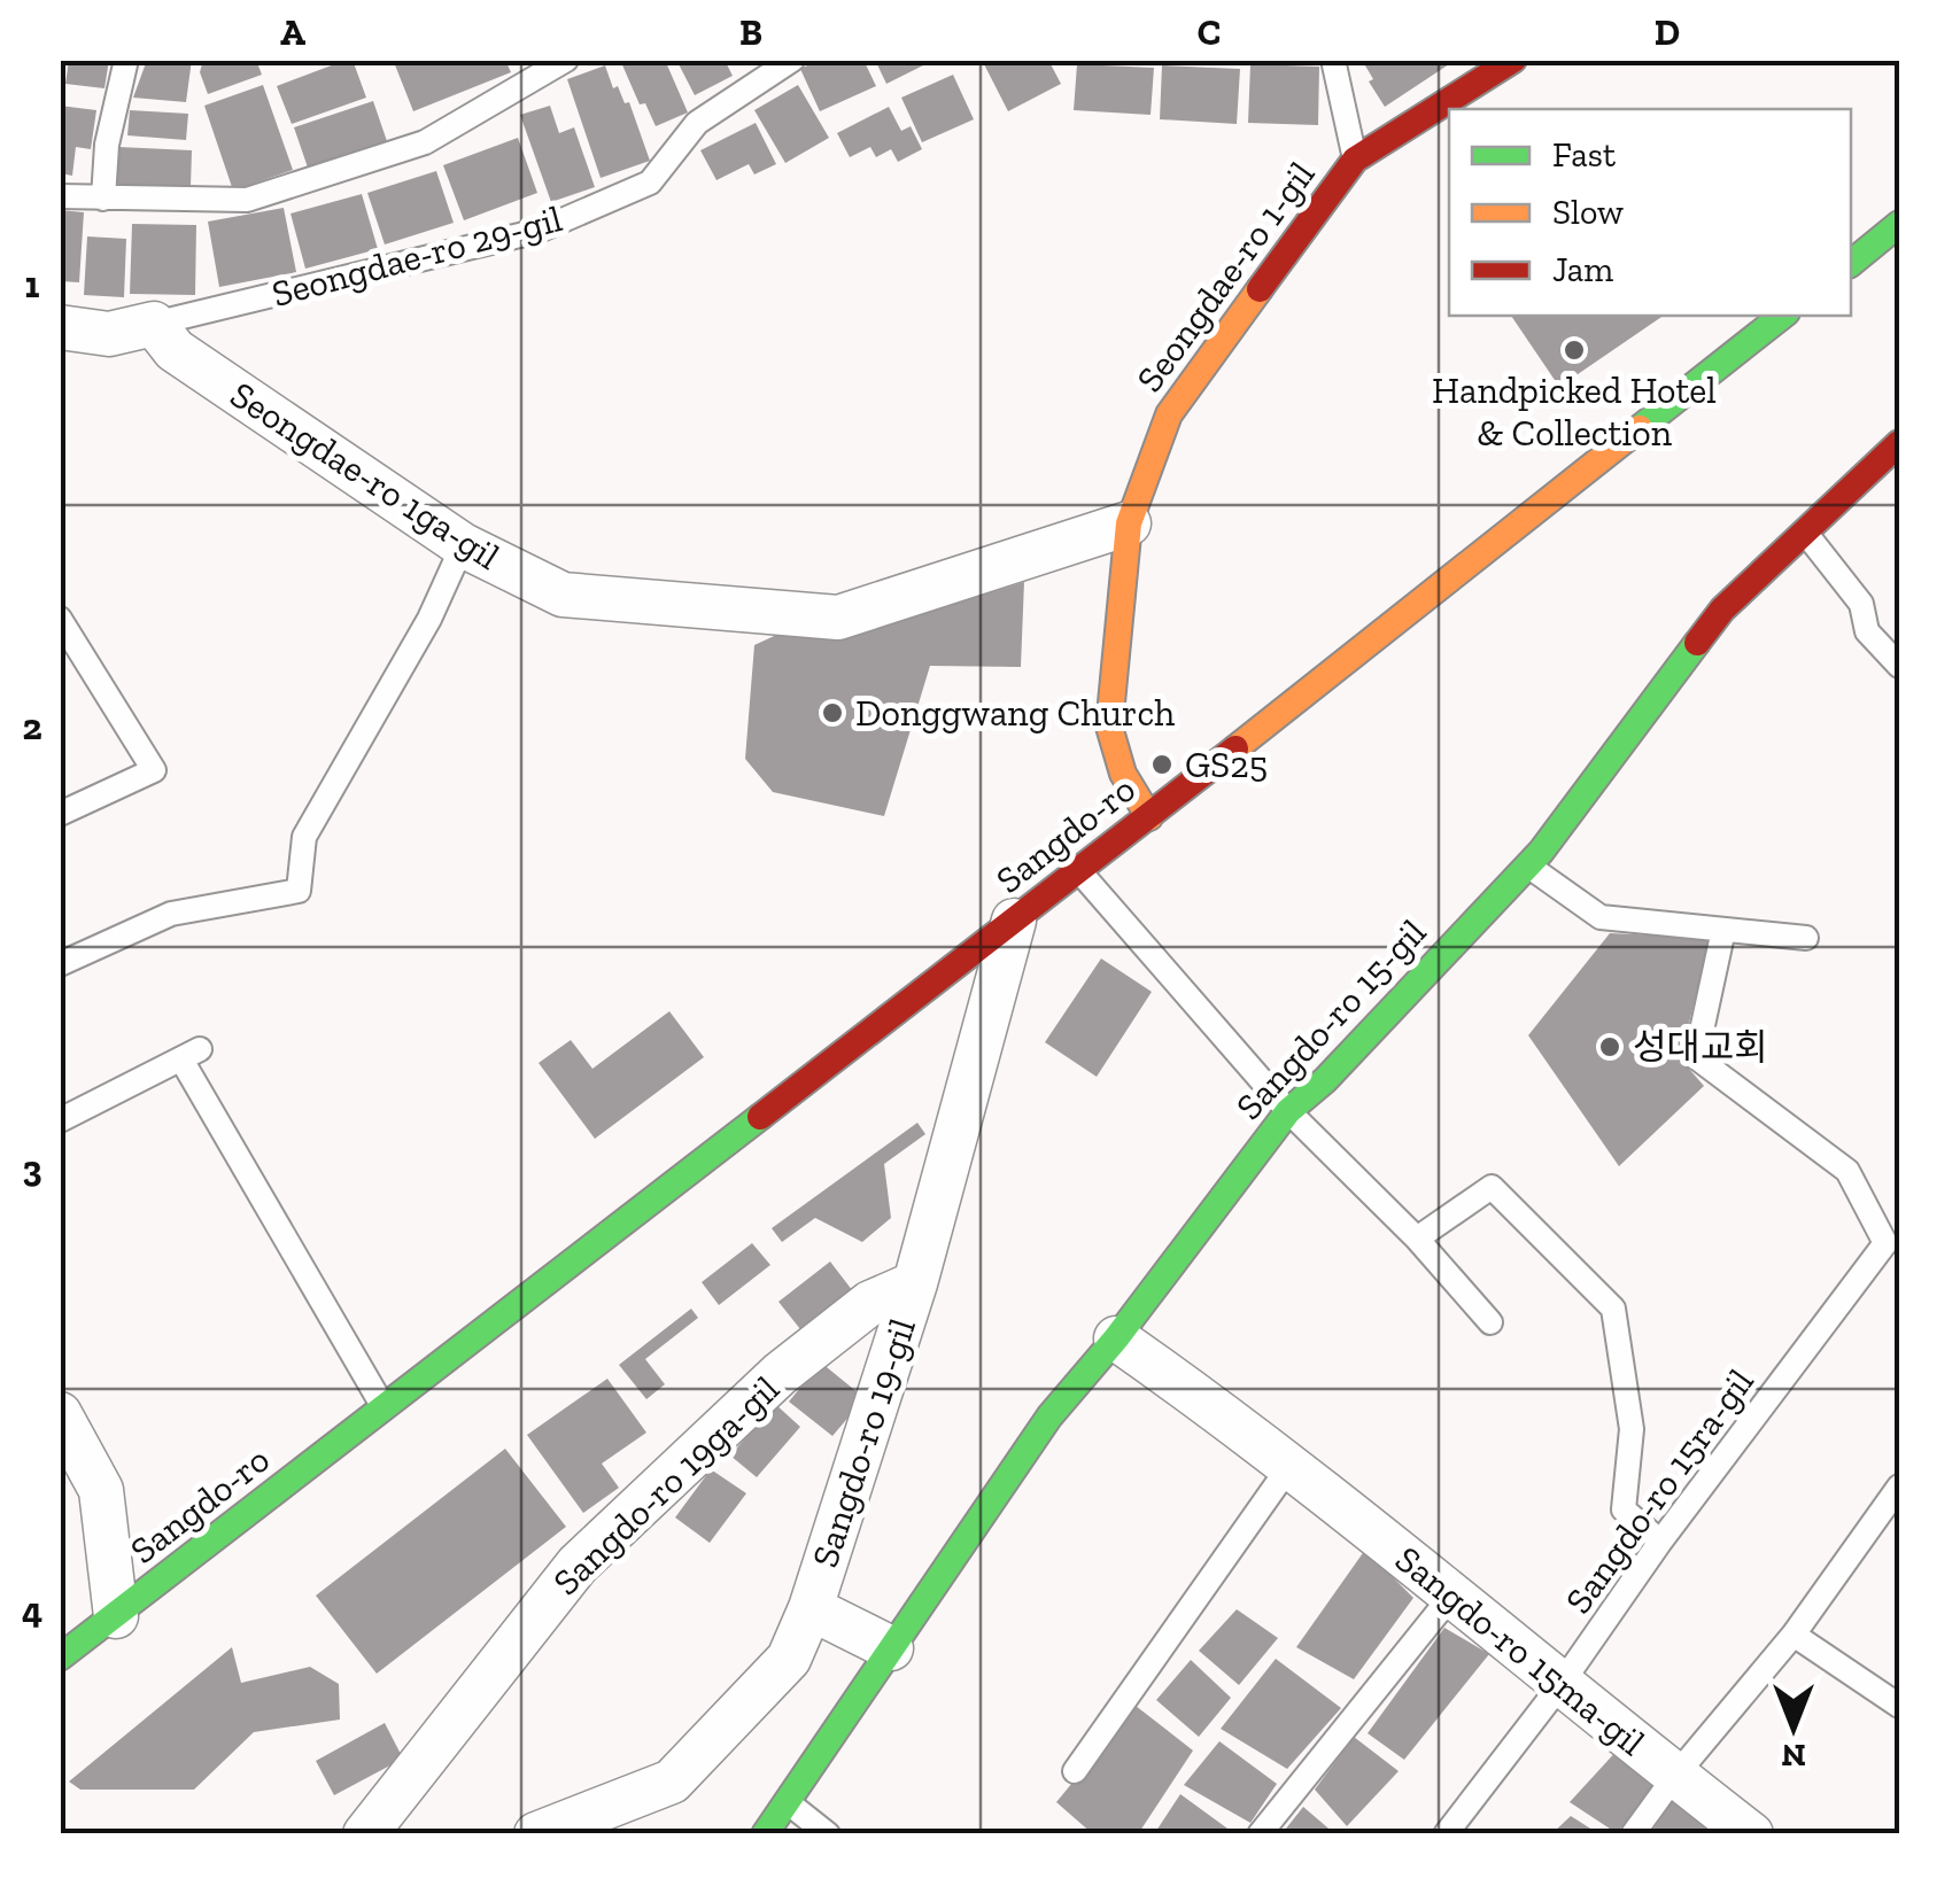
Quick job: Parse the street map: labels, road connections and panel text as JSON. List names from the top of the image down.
{
  "streets": {
    "street": [
      "Seongdae-ro 29-gil",
      "Seongdae-ro 1-gil",
      "Seongdae-ro 1ga-gil",
      "Sangdo-ro",
      "Sangdo-ro 15-gil",
      "Sangdo-ro 19-gil",
      "Sangdo-ro 19ga-gil",
      "Sangdo-ro 15ma-gil"
    ],
    "lane": ["Sangdo-ro 15ra-gil"]
  },
  "crossings": [
    ["Seongdae-ro 29-gil", "Seongdae-ro 1ga-gil"],
    ["Seongdae-ro 1-gil", "Seongdae-ro 1ga-gil"],
    ["Seongdae-ro 1-gil", "Sangdo-ro"],
    ["Sangdo-ro", "Sangdo-ro 19-gil"],
    ["Sangdo-ro 15-gil", "Sangdo-ro 15ma-gil"],
    ["Sangdo-ro 19-gil", "Sangdo-ro 19ga-gil"],
    ["Sangdo-ro 15ra-gil", "Sangdo-ro 15ma-gil"]
  ],
  "places": [
    "Handpicked Hotel & Collection",
    "Donggwang Church",
    "GS25",
    "성대교회"
  ],
  "legend": ["Fast", "Slow", "Jam"],
  "north": "bottom",
  "grid": {
    "columns": [
      "A",
      "B",
      "C",
      "D"
    ],
    "rows": [
      "1",
      "2",
      "3",
      "4"
    ]
  }
}
